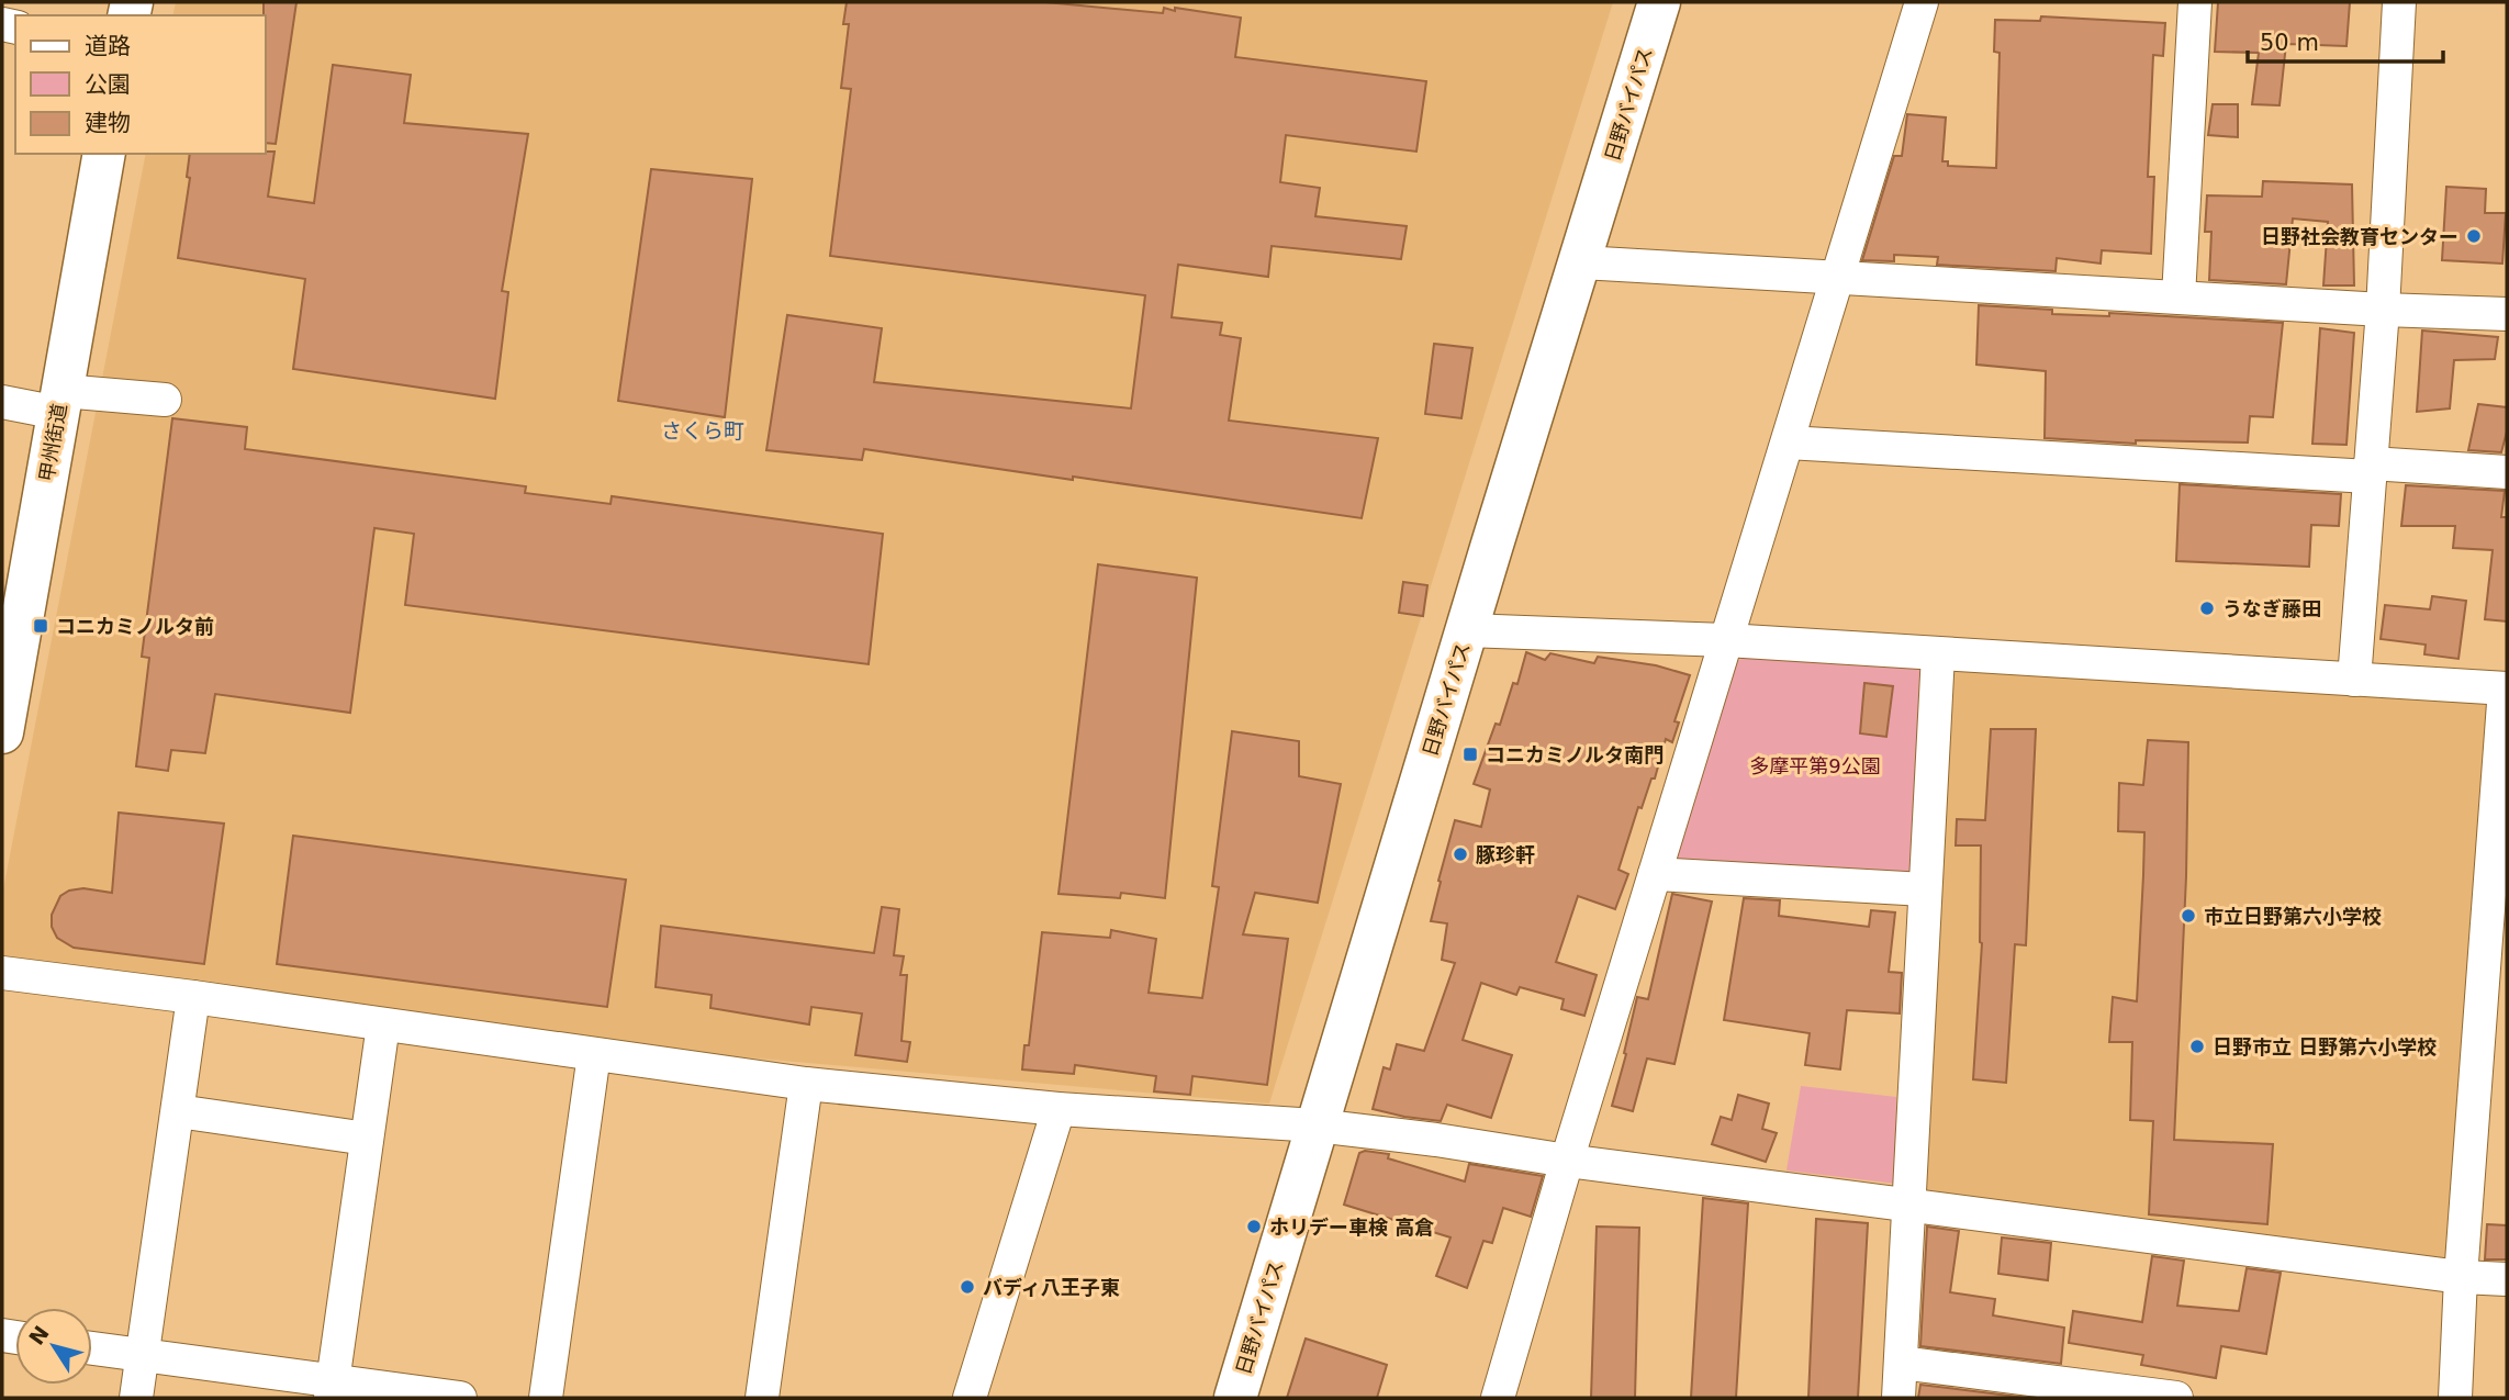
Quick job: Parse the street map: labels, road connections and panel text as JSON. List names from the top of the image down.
{
  "streets": {
    "main road": ["日野バイパス", "甲州街道"]
  },
  "districts": ["さくら町"],
  "parks": ["多摩平第9公園"],
  "places": {
    "other": [
      "日野社会教育センター",
      "うなぎ藤田",
      "豚珍軒",
      "市立日野第六小学校",
      "日野市立 日野第六小学校",
      "ホリデー車検 高倉",
      "バディ八王子東"
    ],
    "transit": ["コニカミノルタ前", "コニカミノルタ南門"]
  },
  "legend": ["道路", "公園", "建物"],
  "scale_bar": "50 m",
  "north": "top left"
}
